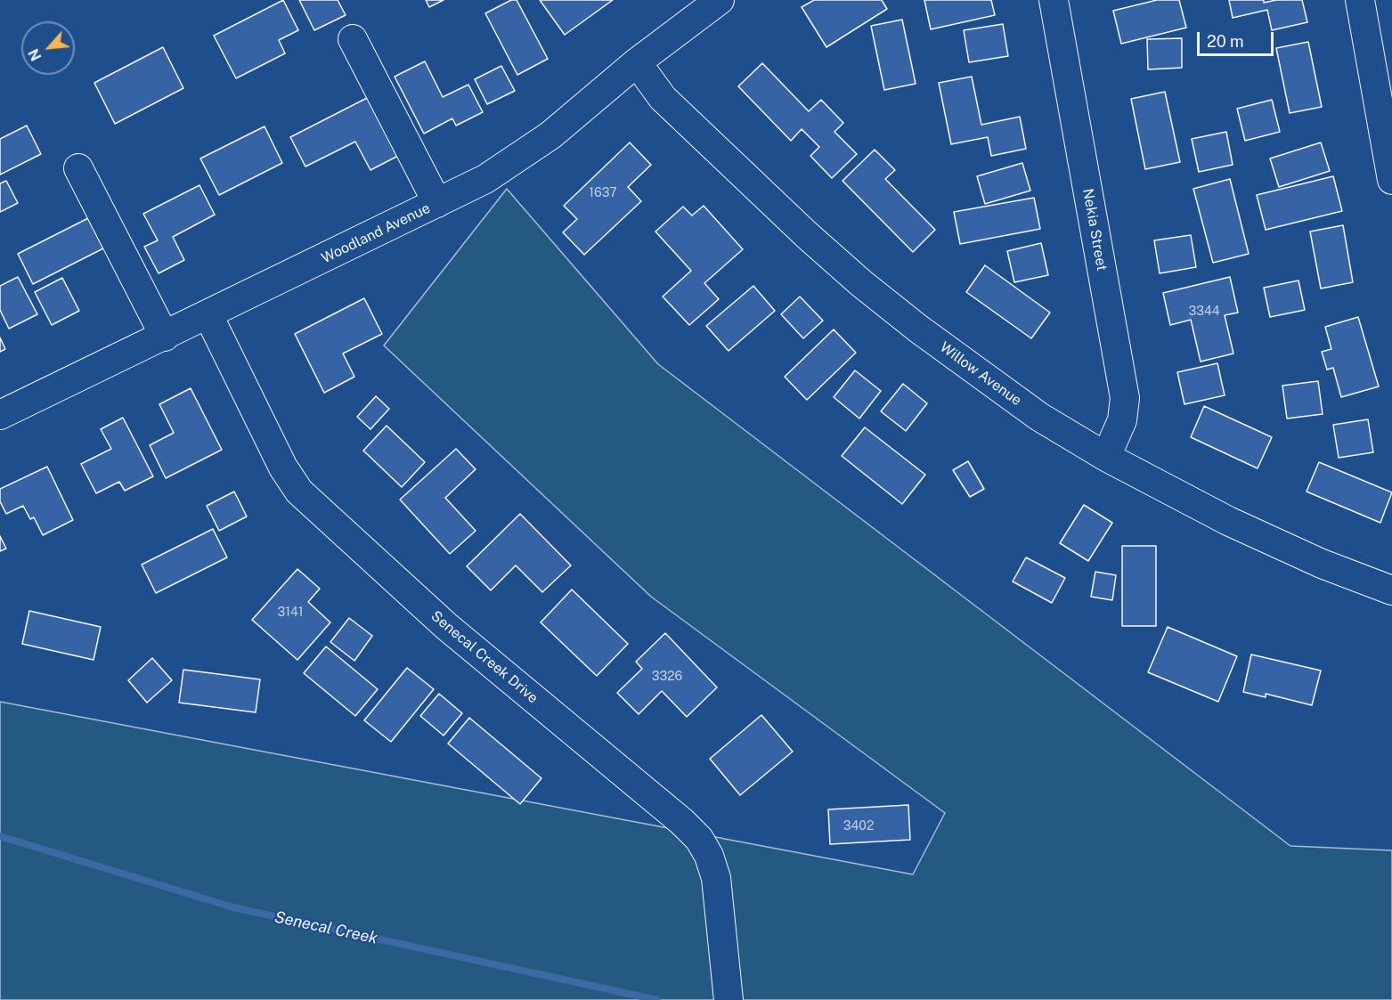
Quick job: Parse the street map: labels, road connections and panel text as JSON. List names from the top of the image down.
{
  "streets": {
    "street": [
      "Nekia Street",
      "Woodland Avenue",
      "Willow Avenue",
      "Senecal Creek Drive"
    ]
  },
  "crossings": [
    ["Nekia Street", "Willow Avenue"],
    ["Woodland Avenue", "Willow Avenue"],
    ["Woodland Avenue", "Senecal Creek Drive"]
  ],
  "water": ["Senecal Creek"],
  "house_numbers": [
    "1637",
    "3344",
    "3141",
    "3326",
    "3402"
  ],
  "scale_bar": "20 m",
  "north": "bottom left"
}
